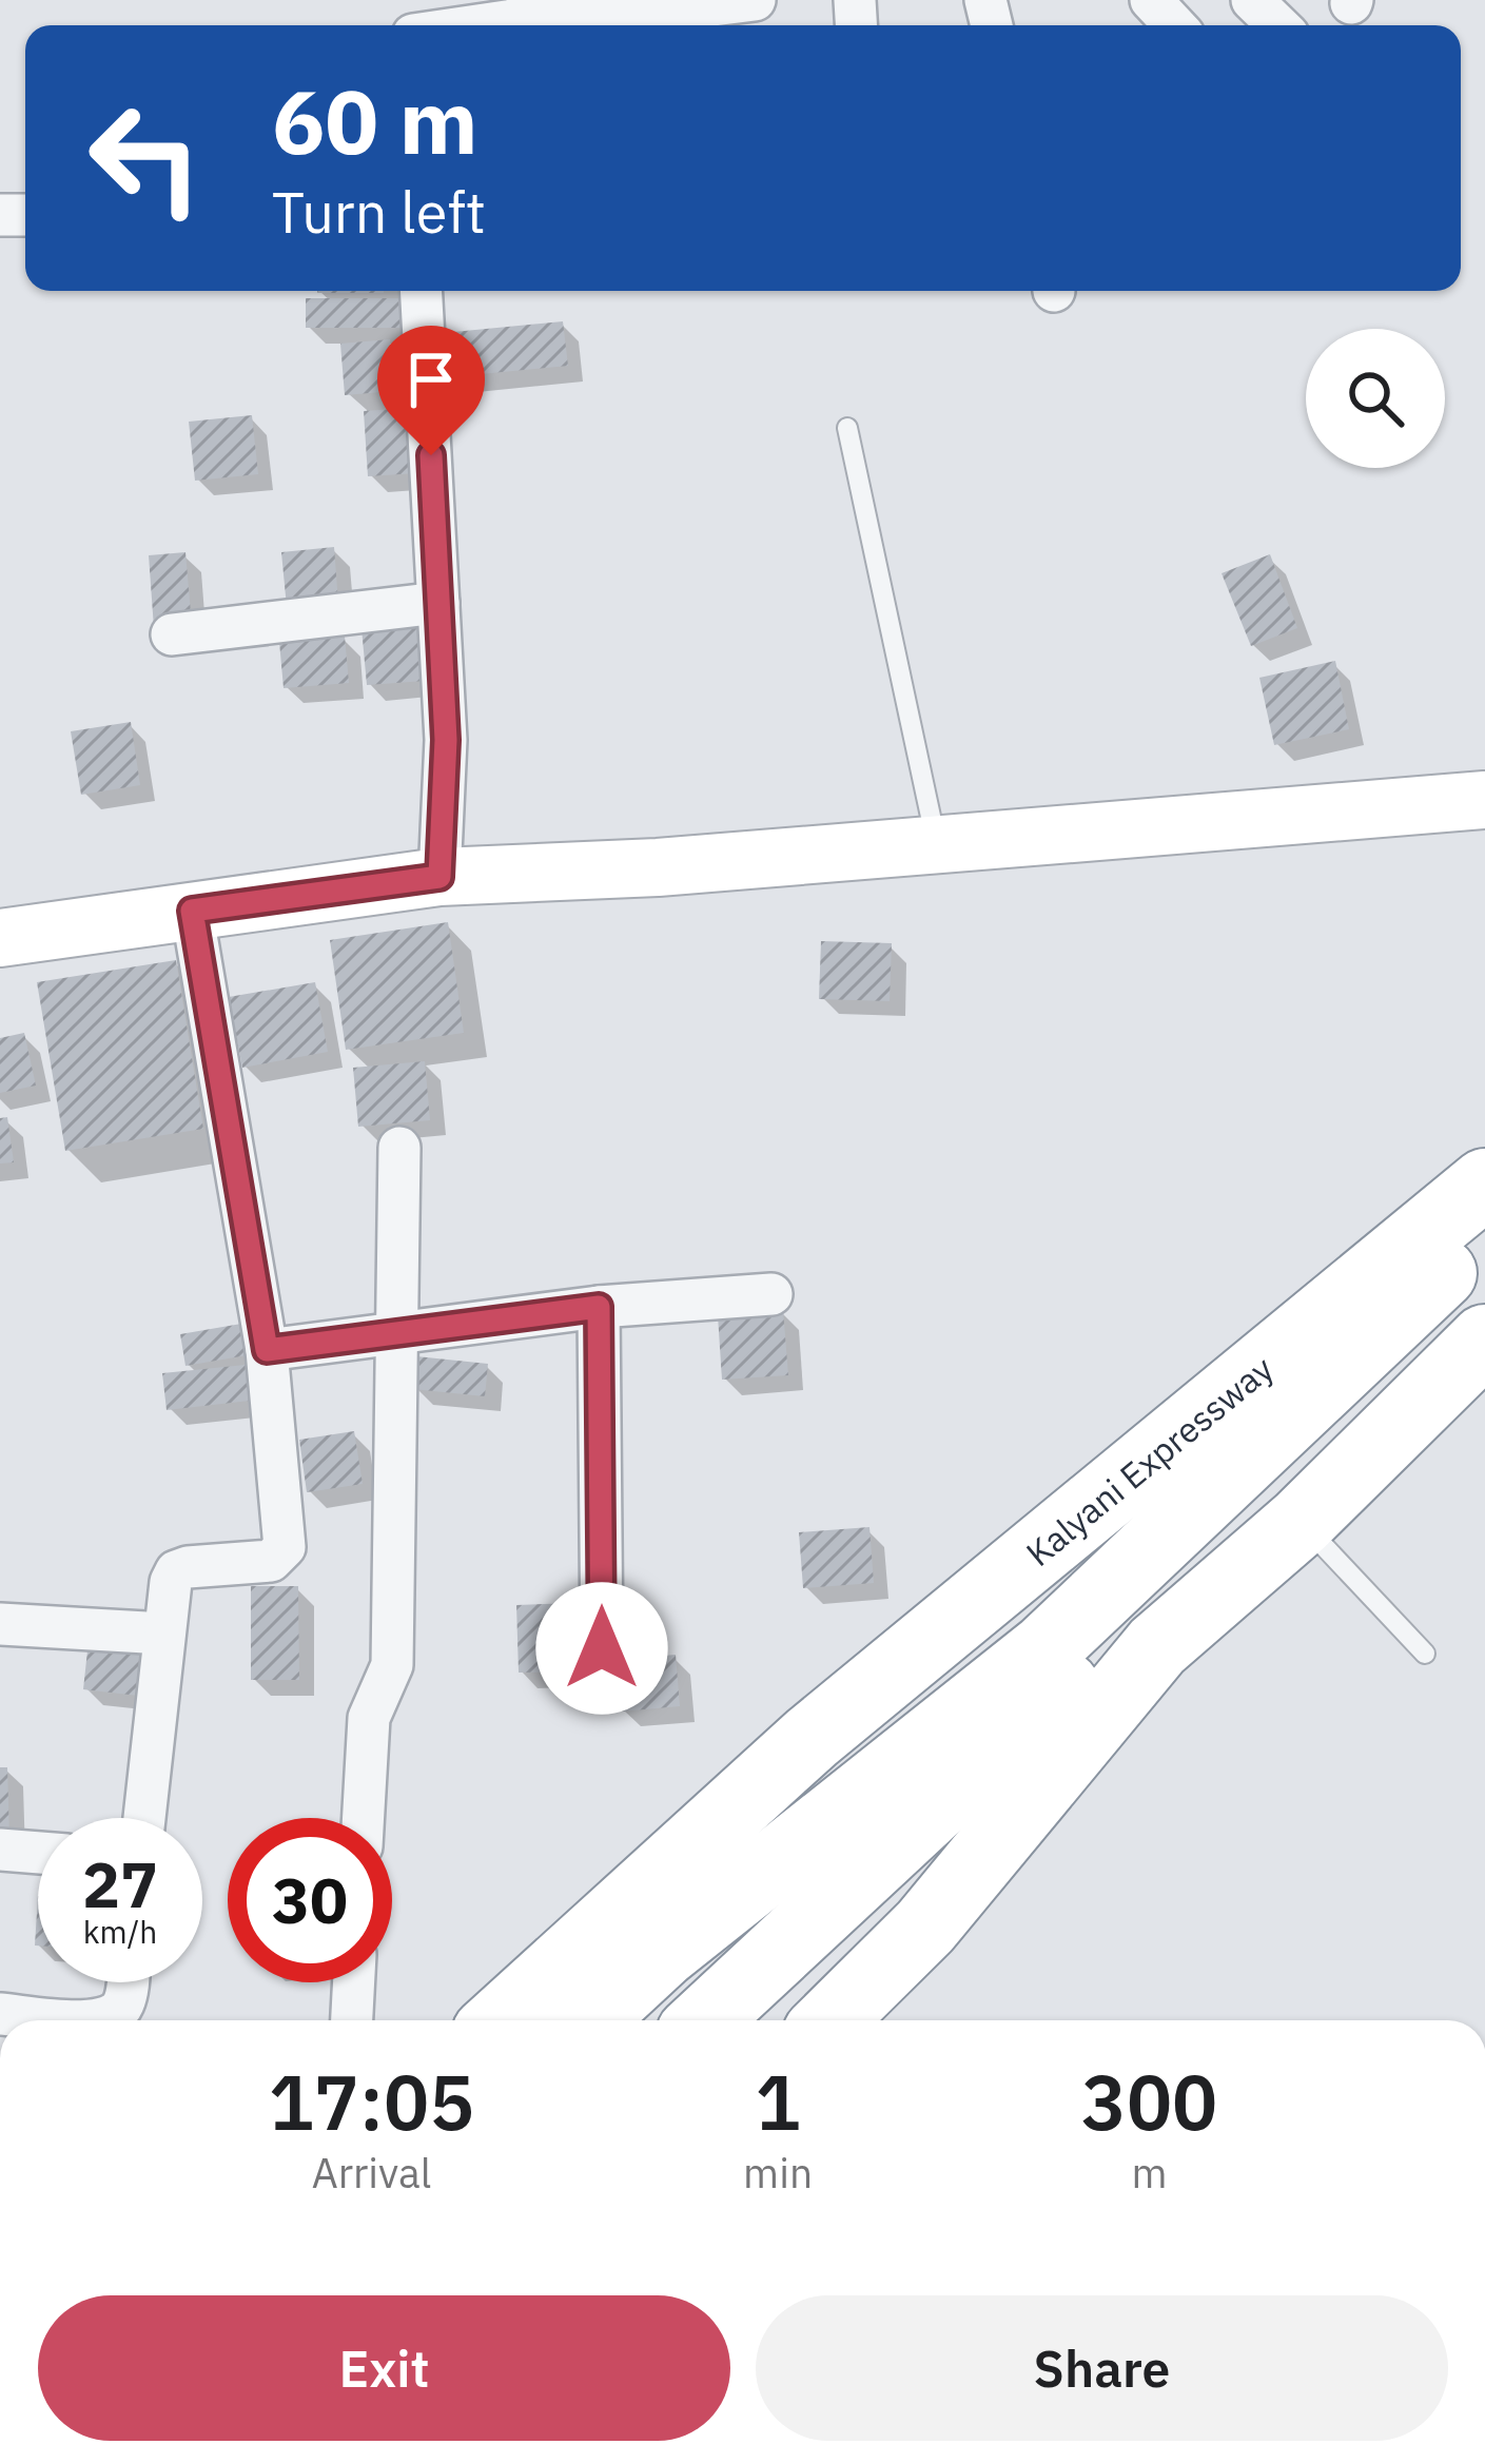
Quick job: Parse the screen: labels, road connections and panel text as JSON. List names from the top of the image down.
{
  "streets": {
    "highway": ["Kalyani Expressway"]
  },
  "page": {
    "turn": ["60 m", "Turn left"],
    "speed": "27 km/h",
    "limit": "30",
    "eta": [
      "17:05",
      "Arrival",
      "1",
      "min",
      "300",
      "m"
    ],
    "buttons": ["Exit", "Share"]
  }
}
